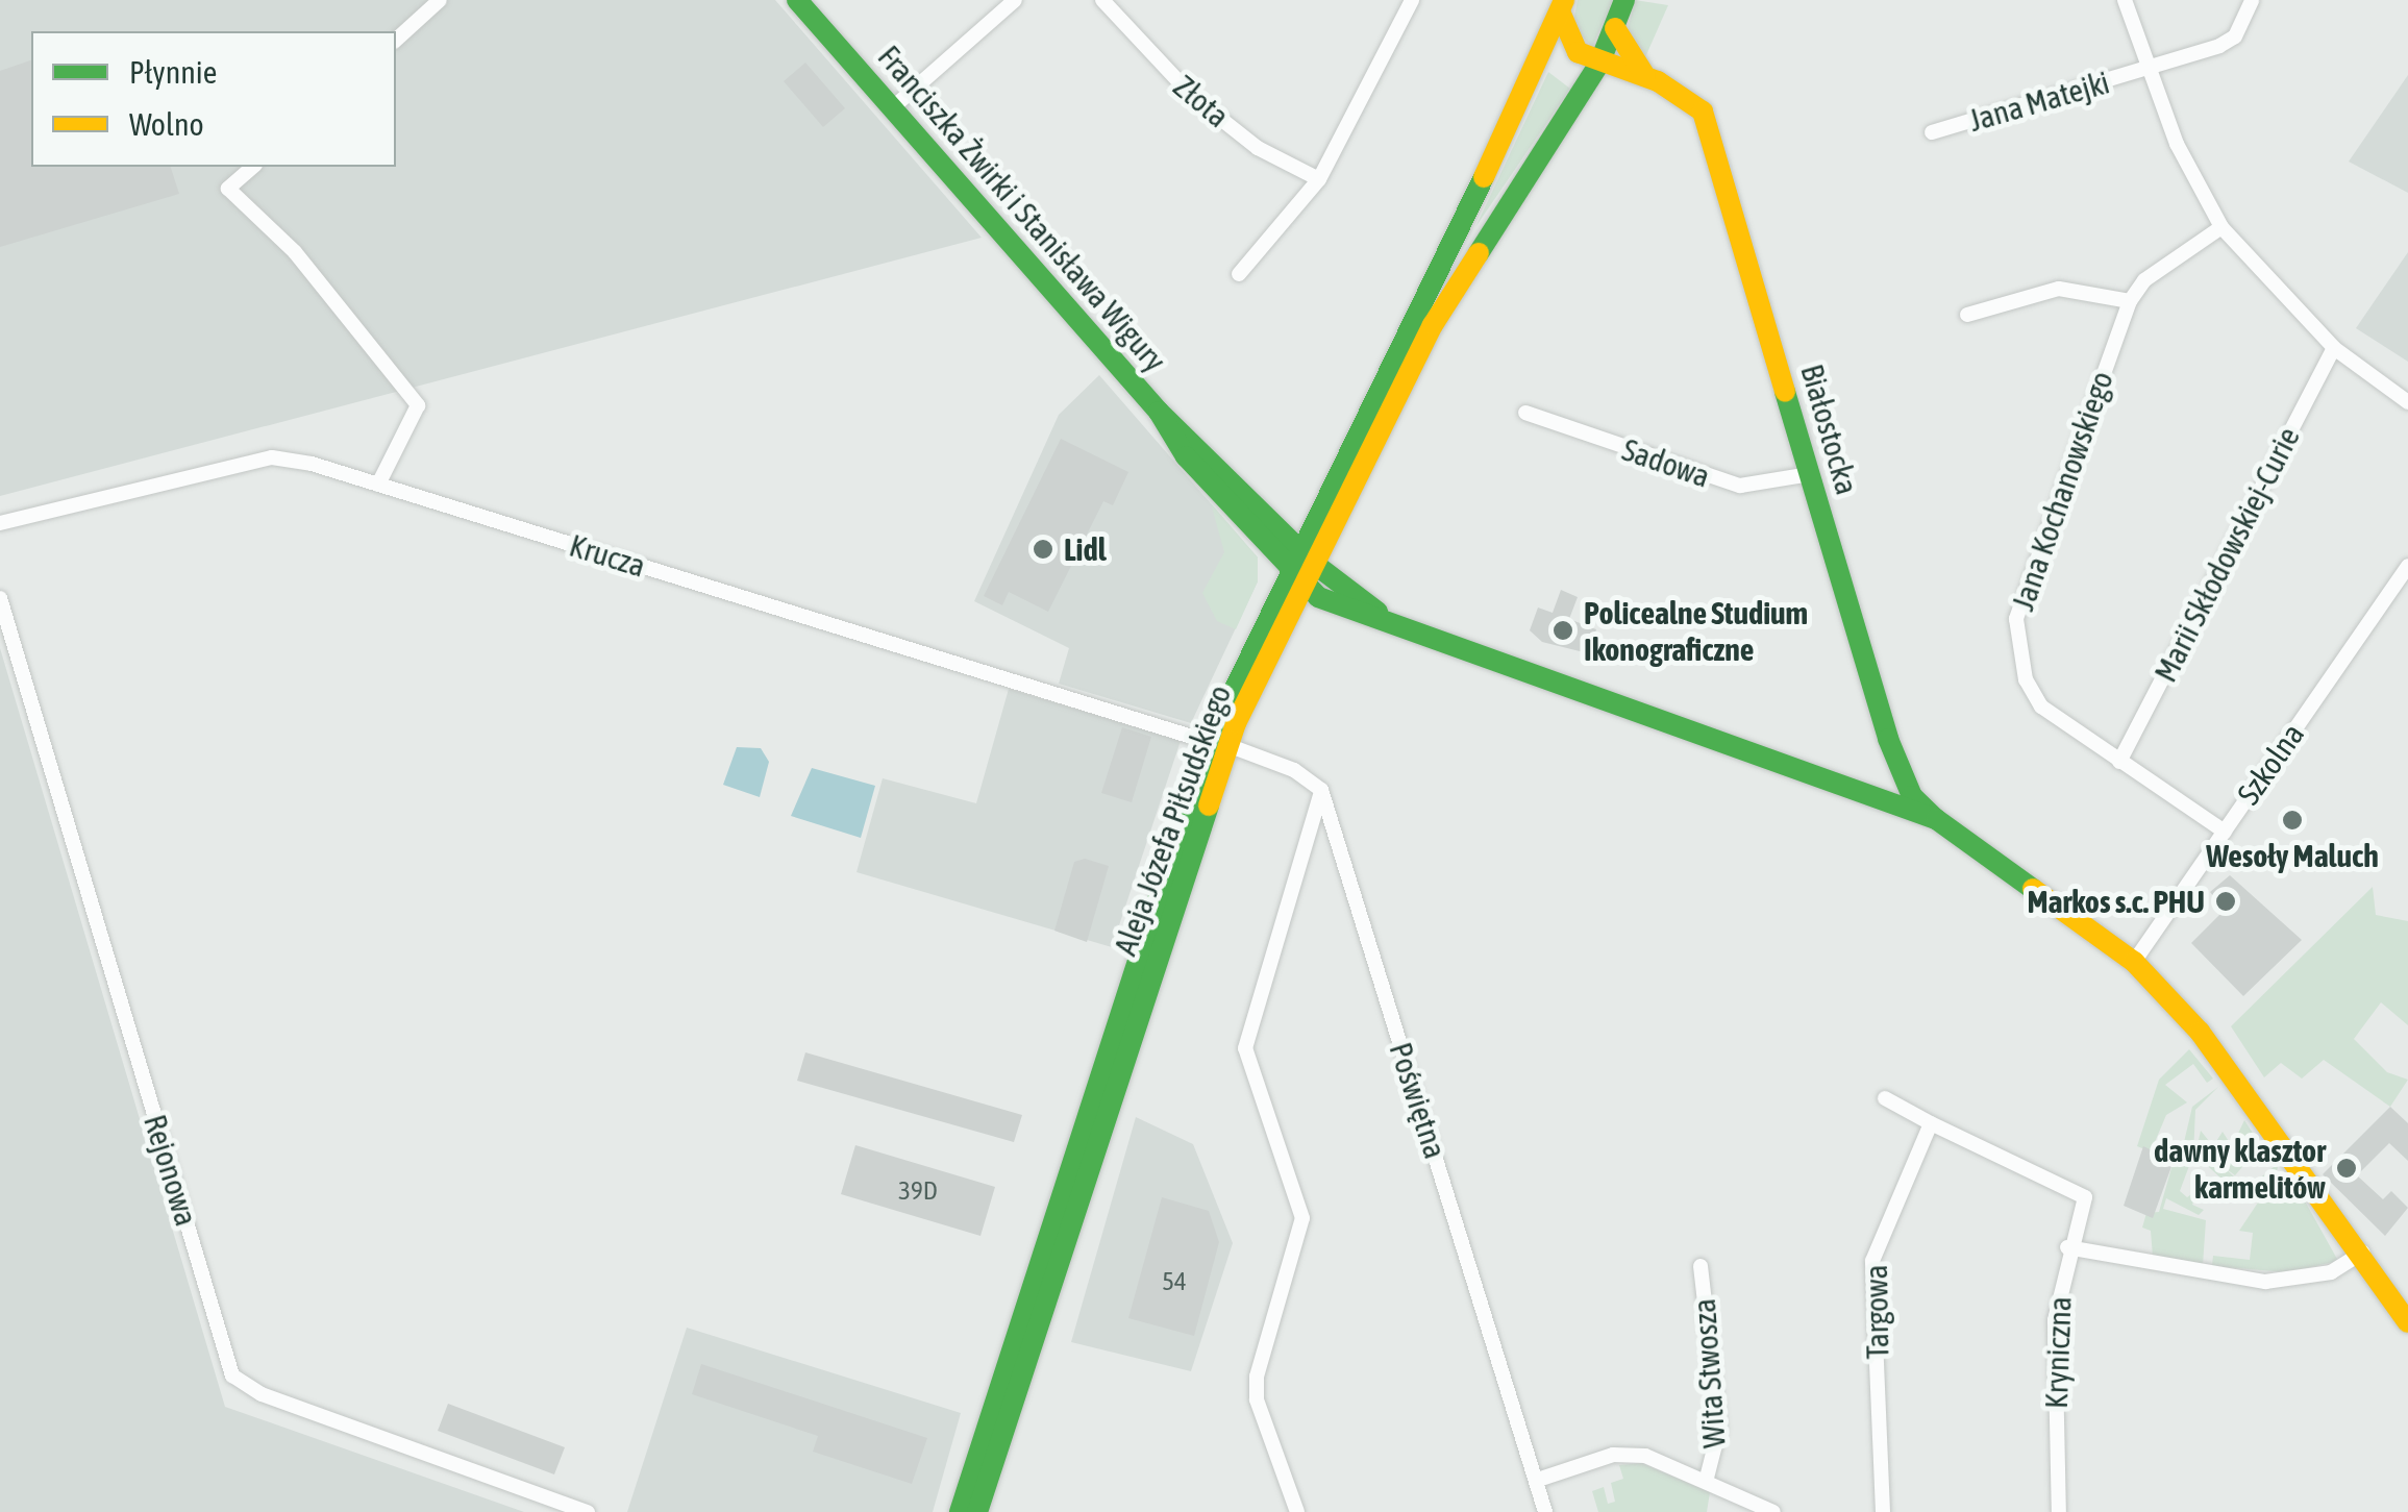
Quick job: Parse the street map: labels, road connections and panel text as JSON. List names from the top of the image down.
{
  "streets": {
    "street": [
      "Złota",
      "Jana Matejki",
      "Franciszka Żwirki i Stanisława Wigury",
      "Białostocka",
      "Sadowa",
      "Jana Kochanowskiego",
      "Marii Skłodowskiej-Curie",
      "Krucza",
      "Szkolna",
      "Aleja Józefa Piłsudskiego",
      "Poświętna",
      "Rejonowa",
      "Targowa",
      "Kryniczna",
      "Wita Stwosza"
    ]
  },
  "crossings": [
    ["Franciszka Żwirki i Stanisława Wigury", "Białostocka"],
    ["Franciszka Żwirki i Stanisława Wigury", "Szkolna"],
    ["Franciszka Żwirki i Stanisława Wigury", "Aleja Józefa Piłsudskiego"],
    ["Białostocka", "Sadowa"],
    ["Białostocka", "Aleja Józefa Piłsudskiego"],
    ["Jana Kochanowskiego", "Marii Skłodowskiej-Curie"],
    ["Jana Kochanowskiego", "Szkolna"],
    ["Krucza", "Aleja Józefa Piłsudskiego"],
    ["Poświętna", "Wita Stwosza"],
    ["Targowa", "Kryniczna"]
  ],
  "places": [
    "Lidl",
    "Policealne Studium Ikonograficzne",
    "Wesoły Maluch",
    "Markos s.c. PHU",
    "dawny klasztor karmelitów"
  ],
  "house_numbers": ["39D", "54"],
  "legend": ["Płynnie", "Wolno"]
}
